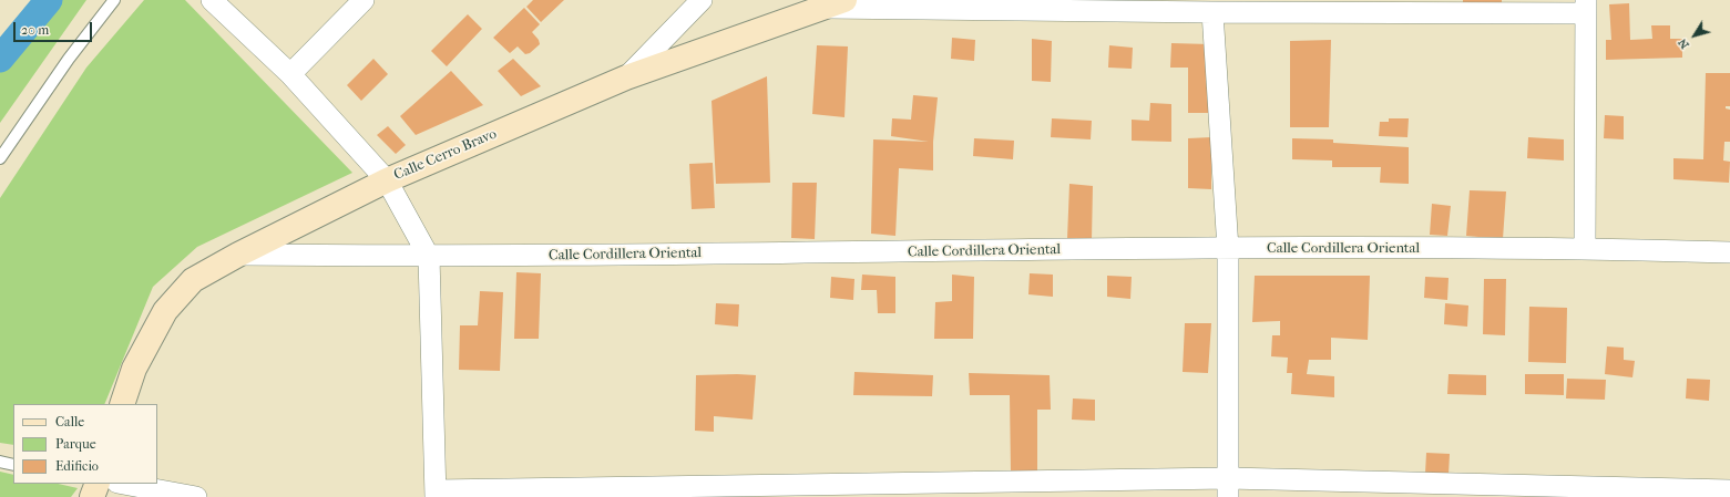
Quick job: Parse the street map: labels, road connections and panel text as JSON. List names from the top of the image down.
{
  "streets": {
    "street": ["Calle Cerro Bravo", "Calle Cordillera Oriental"]
  },
  "crossings": [
    ["Calle Cerro Bravo", "Calle Cordillera Oriental"]
  ],
  "legend": ["Calle", "Parque", "Edificio"],
  "scale_bar": "20 m",
  "north": "bottom left"
}
